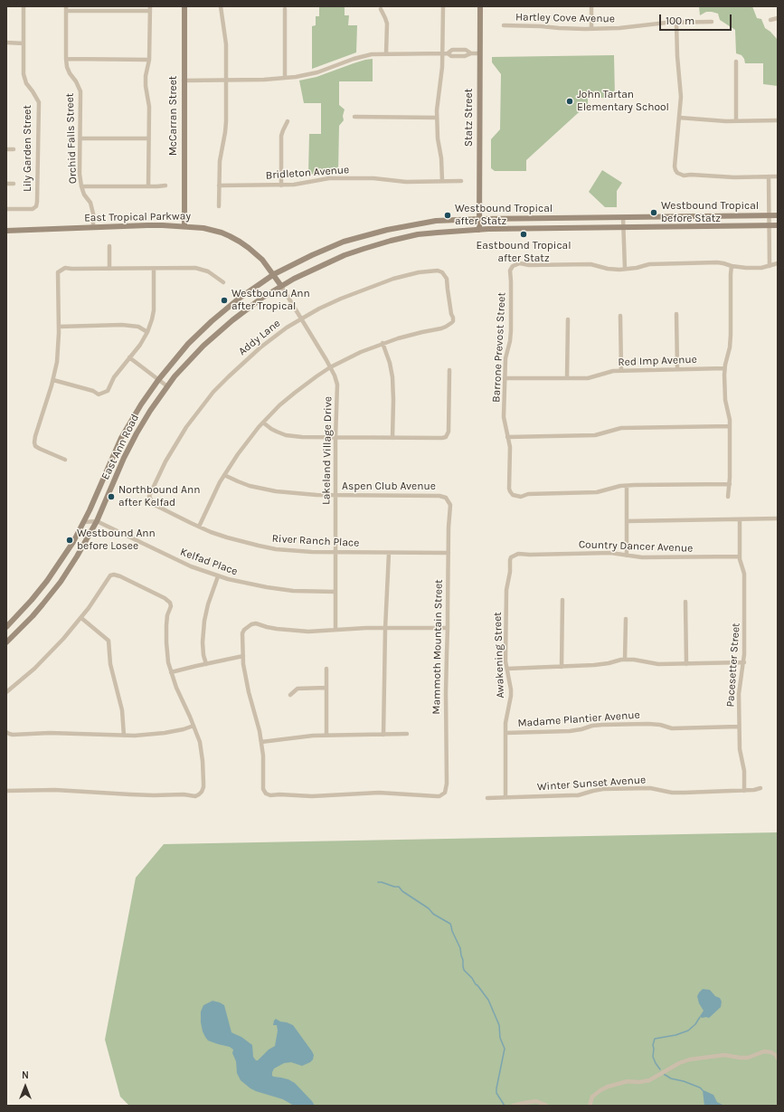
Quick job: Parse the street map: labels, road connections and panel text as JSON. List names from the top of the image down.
{
  "streets": {
    "main road": [
      "McCarran Street",
      "Statz Street",
      "East Tropical Parkway",
      "East Ann Road"
    ],
    "street": [
      "Hartley Cove Avenue",
      "Orchid Falls Street",
      "Lily Garden Street",
      "Bridleton Avenue",
      "Addy Lane",
      "Barrone Prevost Street",
      "Red Imp Avenue",
      "Lakeland Village Drive",
      "Aspen Club Avenue",
      "River Ranch Place",
      "Country Dancer Avenue",
      "Kelfad Place",
      "Mammoth Mountain Street",
      "Awakening Street",
      "Pacesetter Street",
      "Madame Plantier Avenue",
      "Winter Sunset Avenue"
    ]
  },
  "crossings": [
    ["McCarran Street", "East Tropical Parkway"],
    ["Orchid Falls Street", "East Tropical Parkway"],
    ["East Tropical Parkway", "East Ann Road"],
    ["East Tropical Parkway", "Lakeland Village Drive"],
    ["Addy Lane", "Lakeland Village Drive"],
    ["Addy Lane", "River Ranch Place"],
    ["Barrone Prevost Street", "Red Imp Avenue"],
    ["East Ann Road", "Lakeland Village Drive"],
    ["East Ann Road", "Kelfad Place"],
    ["Lakeland Village Drive", "Aspen Club Avenue"],
    ["Lakeland Village Drive", "River Ranch Place"],
    ["Lakeland Village Drive", "Kelfad Place"],
    ["Aspen Club Avenue", "Mammoth Mountain Street"],
    ["River Ranch Place", "Mammoth Mountain Street"],
    ["Country Dancer Avenue", "Awakening Street"],
    ["Country Dancer Avenue", "Pacesetter Street"],
    ["Awakening Street", "Madame Plantier Avenue"],
    ["Awakening Street", "Winter Sunset Avenue"],
    ["Pacesetter Street", "Madame Plantier Avenue"],
    ["Pacesetter Street", "Winter Sunset Avenue"]
  ],
  "places": [
    "John Tartan Elementary School",
    "Westbound Tropical before Statz",
    "Westbound Tropical after Statz",
    "Eastbound Tropical after Statz",
    "Westbound Ann after Tropical",
    "Northbound Ann after Kelfad",
    "Westbound Ann before Losee"
  ],
  "scale_bar": "100 m",
  "north": "top"
}
